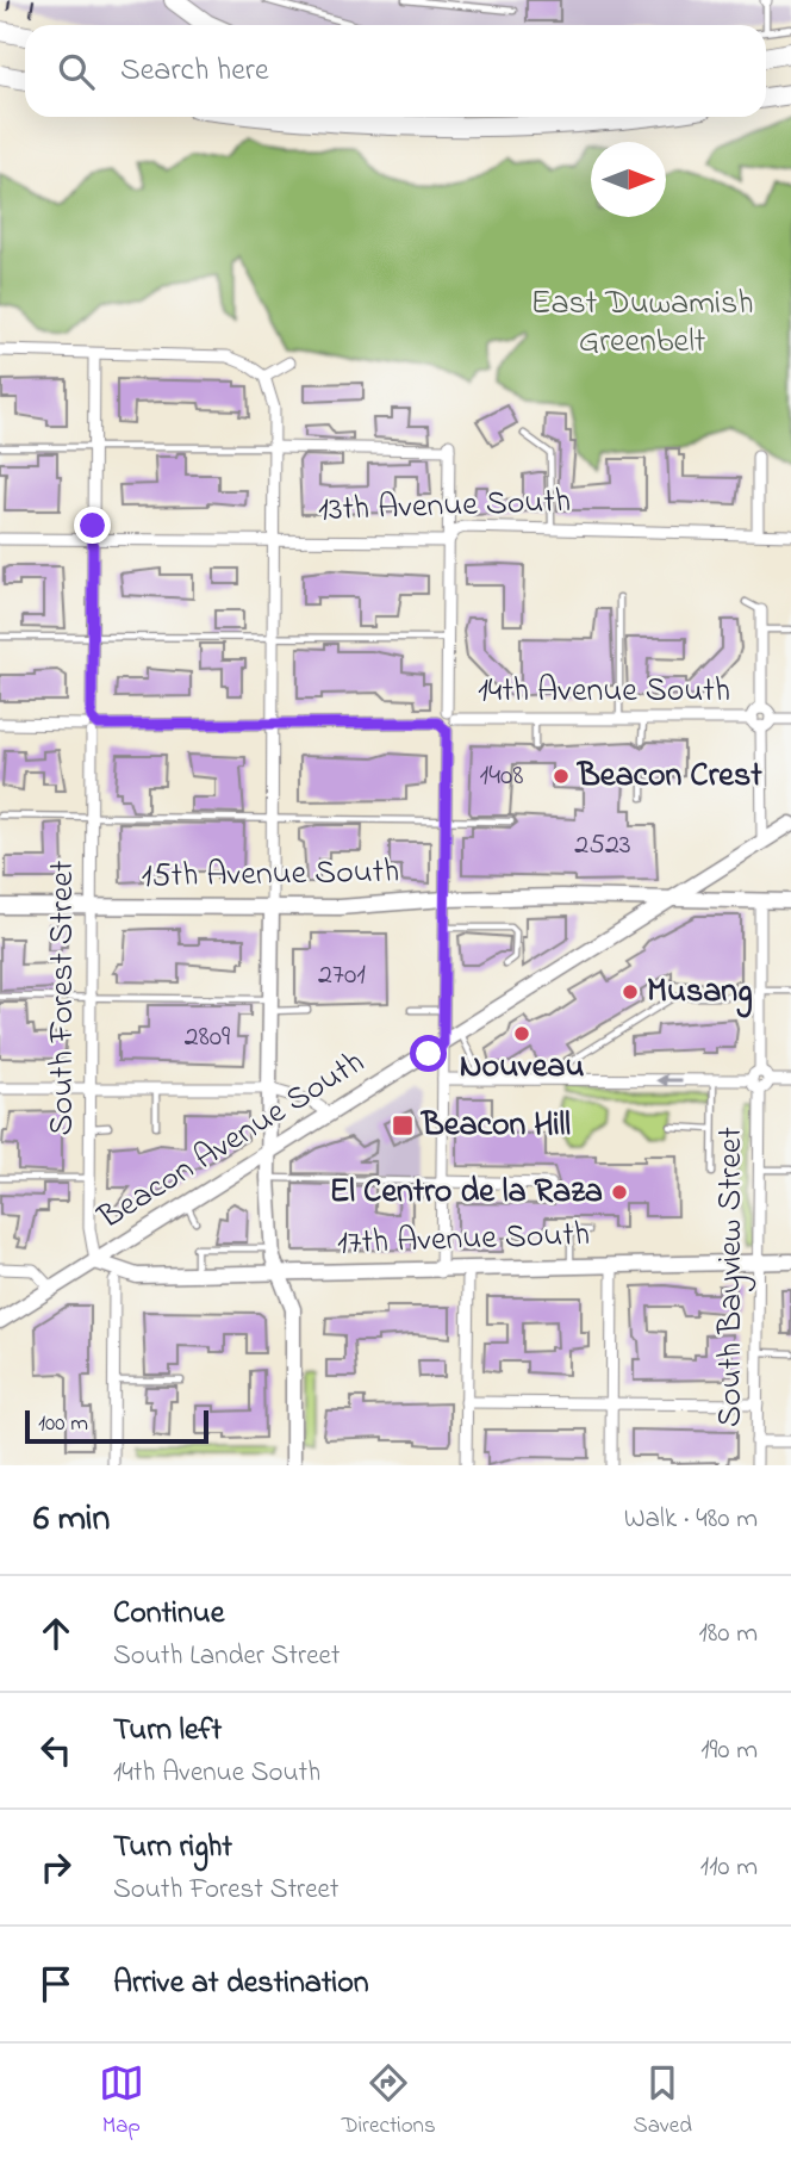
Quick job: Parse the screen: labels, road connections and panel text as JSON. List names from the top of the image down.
{
  "streets": {
    "main road": ["15th Avenue South", "Beacon Avenue South", "17th Avenue South"],
    "street": [
      "13th Avenue South",
      "14th Avenue South",
      "South Forest Street",
      "South Bayview Street"
    ]
  },
  "crossings": [
    ["13th Avenue South", "South Forest Street"],
    ["14th Avenue South", "South Forest Street"],
    ["15th Avenue South", "South Forest Street"],
    ["15th Avenue South", "Beacon Avenue South"],
    ["15th Avenue South", "South Bayview Street"],
    ["South Forest Street", "Beacon Avenue South"],
    ["South Forest Street", "17th Avenue South"],
    ["Beacon Avenue South", "17th Avenue South"],
    ["17th Avenue South", "South Bayview Street"]
  ],
  "parks": ["East Duwamish Greenbelt"],
  "places": {
    "other": [
      "Beacon Crest",
      "Musang",
      "Nouveau",
      "El Centro de la Raza"
    ],
    "transit": ["Beacon Hill"]
  },
  "house_numbers": [
    "1408",
    "2523",
    "2701",
    "2809"
  ],
  "scale_bar": "100 m",
  "north": "right",
  "page": {
    "search": "Search here",
    "scale": "100 m",
    "heading": ["6 min", "Walk · 480 m"],
    "list": [
      ["Continue", "South Lander Street", "180 m"],
      ["Turn left", "14th Avenue South", "190 m"],
      ["Turn right", "South Forest Street", "110 m"],
      "Arrive at destination"
    ],
    "nav": ["Map", "Directions", "Saved"]
  }
}
